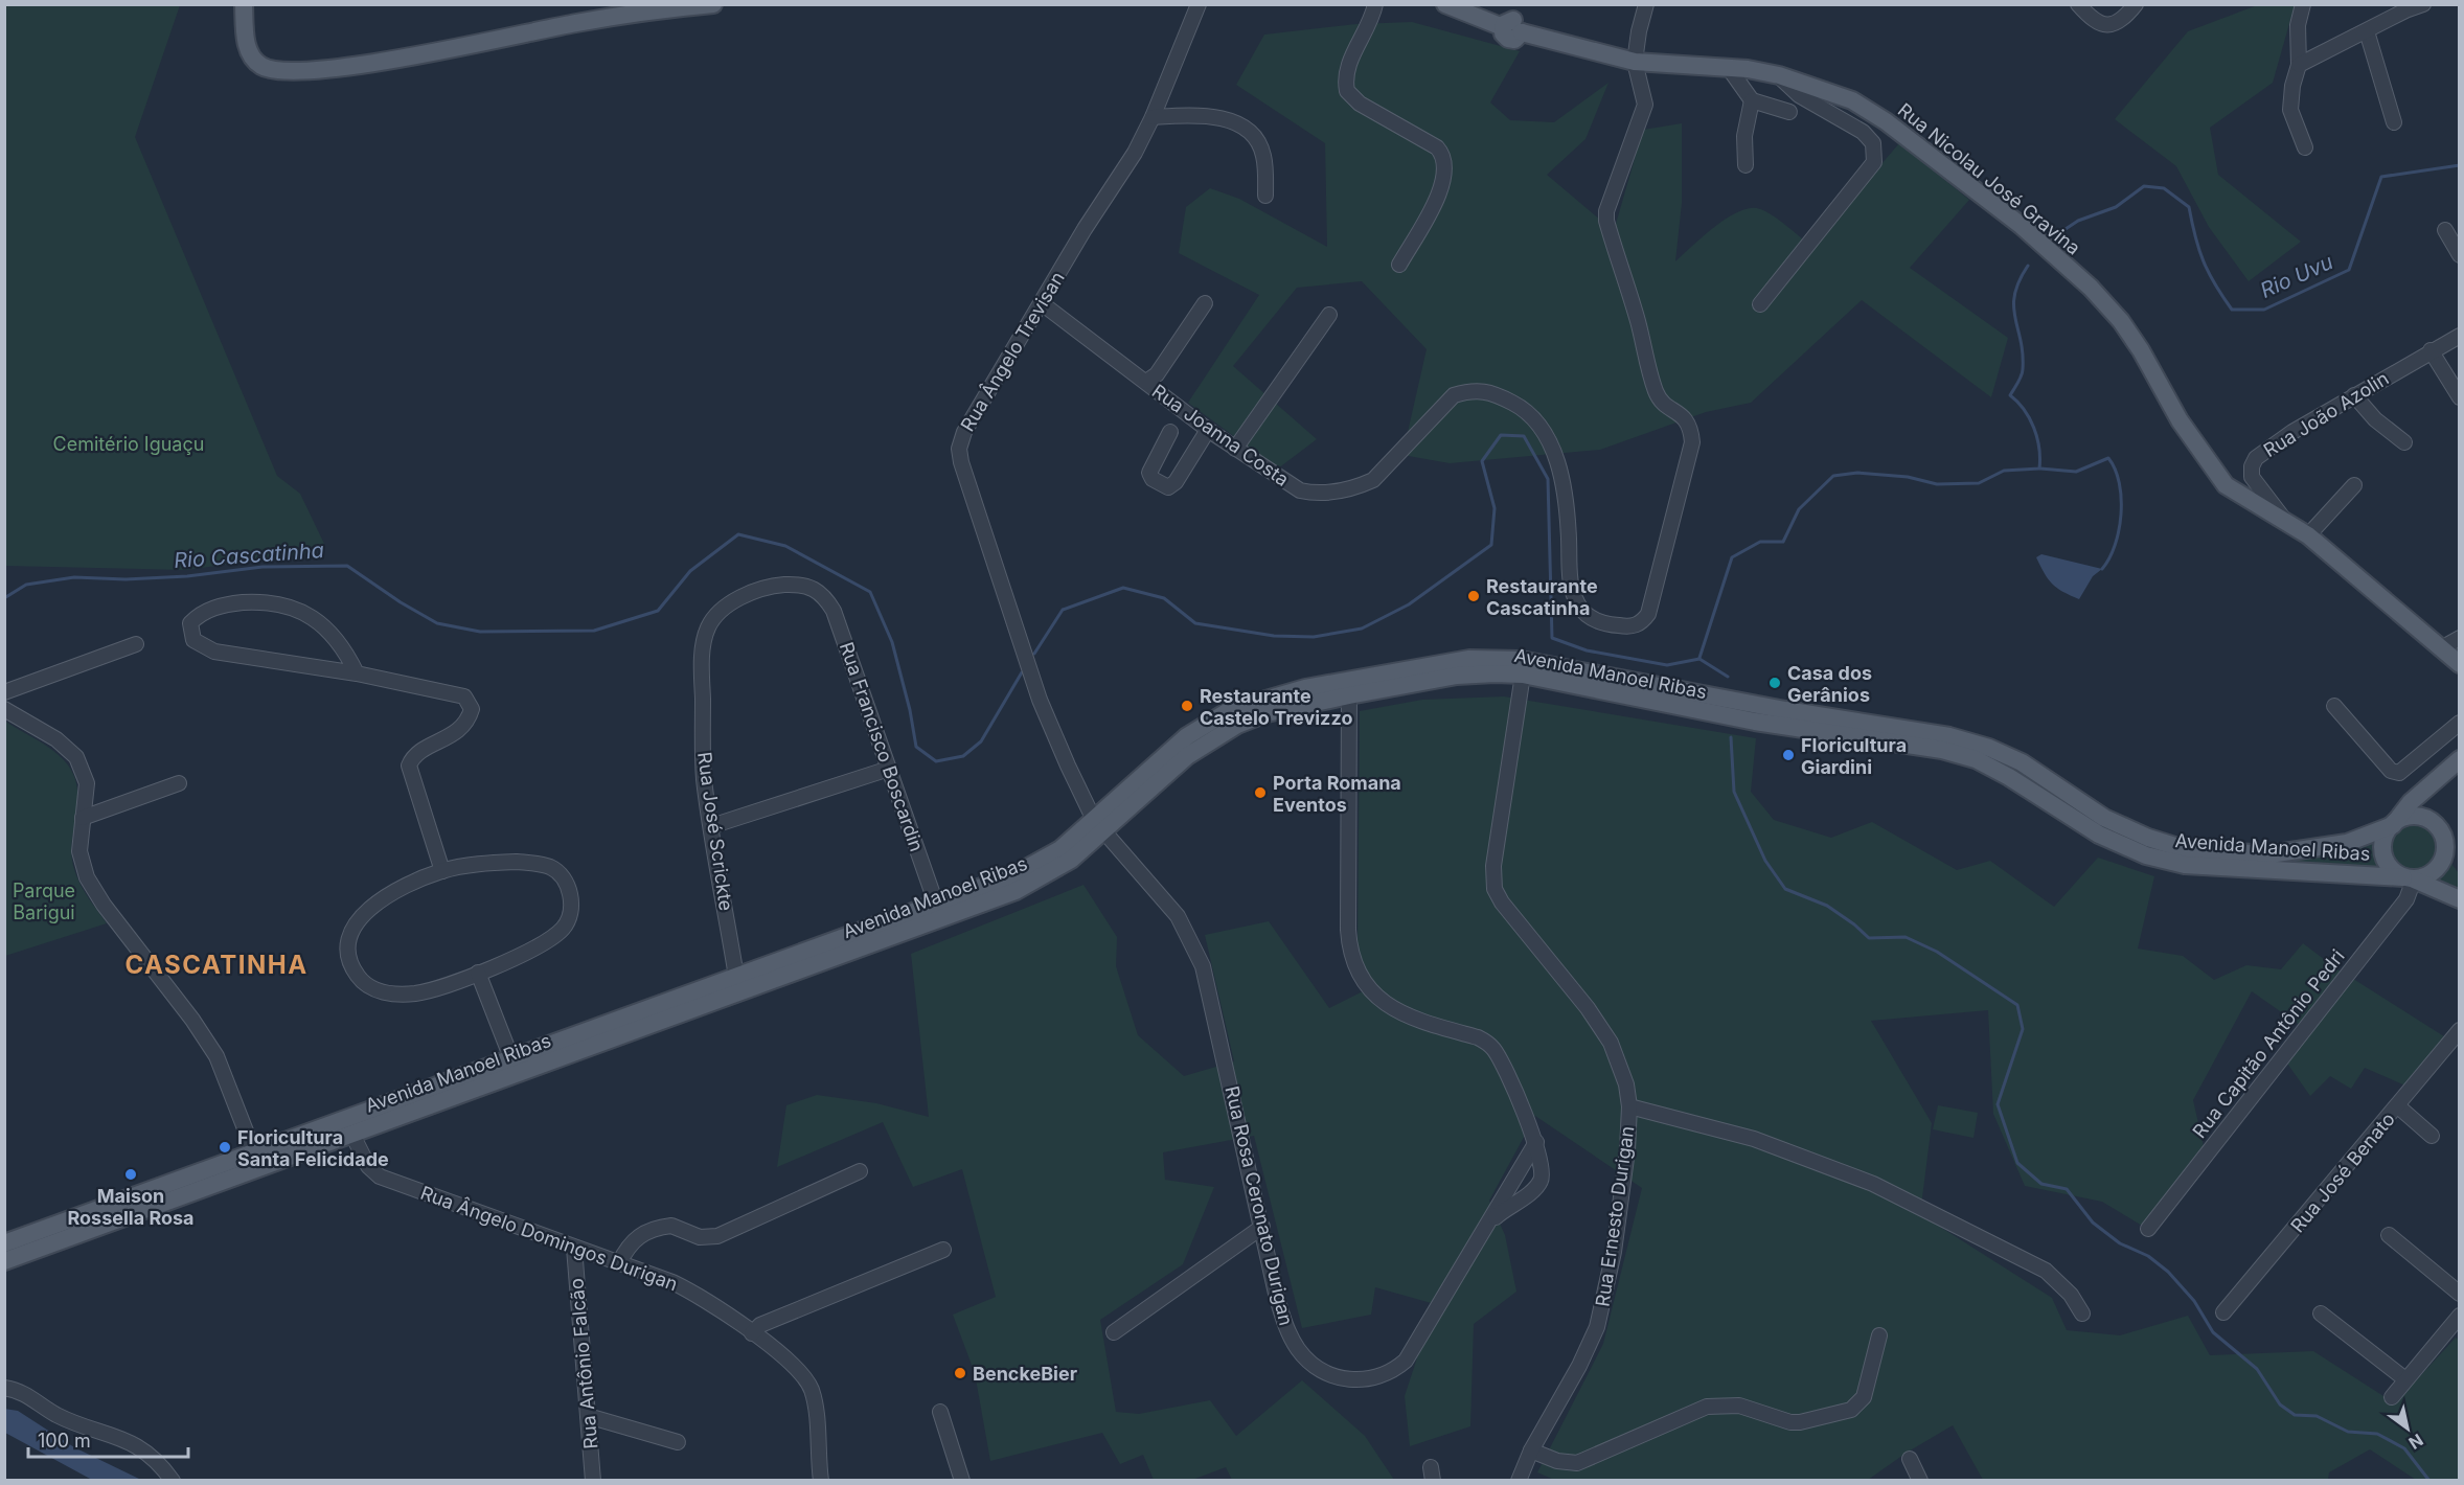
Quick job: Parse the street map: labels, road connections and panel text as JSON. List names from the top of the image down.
{
  "streets": {
    "main road": ["Rua Nicolau José Gravina", "Avenida Manoel Ribas"],
    "street": [
      "Rua Ângelo Trevisan",
      "Rua João Azolin",
      "Rua Joanna Costa",
      "Rua Francisco Boscardin",
      "Rua José Scrickte",
      "Rua Capitão Antônio Pedri",
      "Rua José Benato",
      "Rua Rosa Ceronato Durigan",
      "Rua Ernesto Durigan",
      "Rua Ângelo Domingos Durigan",
      "Rua Antônio Falcão"
    ]
  },
  "crossings": [
    ["Rua Nicolau José Gravina", "Rua João Azolin"],
    ["Rua Nicolau José Gravina", "Rua Joanna Costa"],
    ["Rua Ângelo Trevisan", "Rua Joanna Costa"],
    ["Rua Ângelo Trevisan", "Avenida Manoel Ribas"],
    ["Rua Ângelo Trevisan", "Rua Rosa Ceronato Durigan"],
    ["Avenida Manoel Ribas", "Rua Francisco Boscardin"],
    ["Avenida Manoel Ribas", "Rua José Scrickte"],
    ["Avenida Manoel Ribas", "Rua Capitão Antônio Pedri"],
    ["Avenida Manoel Ribas", "Rua Rosa Ceronato Durigan"],
    ["Avenida Manoel Ribas", "Rua Ernesto Durigan"],
    ["Avenida Manoel Ribas", "Rua Ângelo Domingos Durigan"],
    ["Rua Francisco Boscardin", "Rua José Scrickte"],
    ["Rua Ângelo Domingos Durigan", "Rua Antônio Falcão"]
  ],
  "districts": ["CASCATINHA"],
  "water": ["Rio Uvu", "Rio Cascatinha"],
  "parks": ["Cemitério Iguaçu", "Parque Barigui"],
  "places": [
    "Restaurante Cascatinha",
    "Casa dos Gerânios",
    "Restaurante Castelo Trevizzo",
    "Floricultura Giardini",
    "Porta Romana Eventos",
    "Floricultura Santa Felicidade",
    "Maison Rossella Rosa",
    "BenckeBier"
  ],
  "scale_bar": "100 m",
  "north": "bottom right"
}
